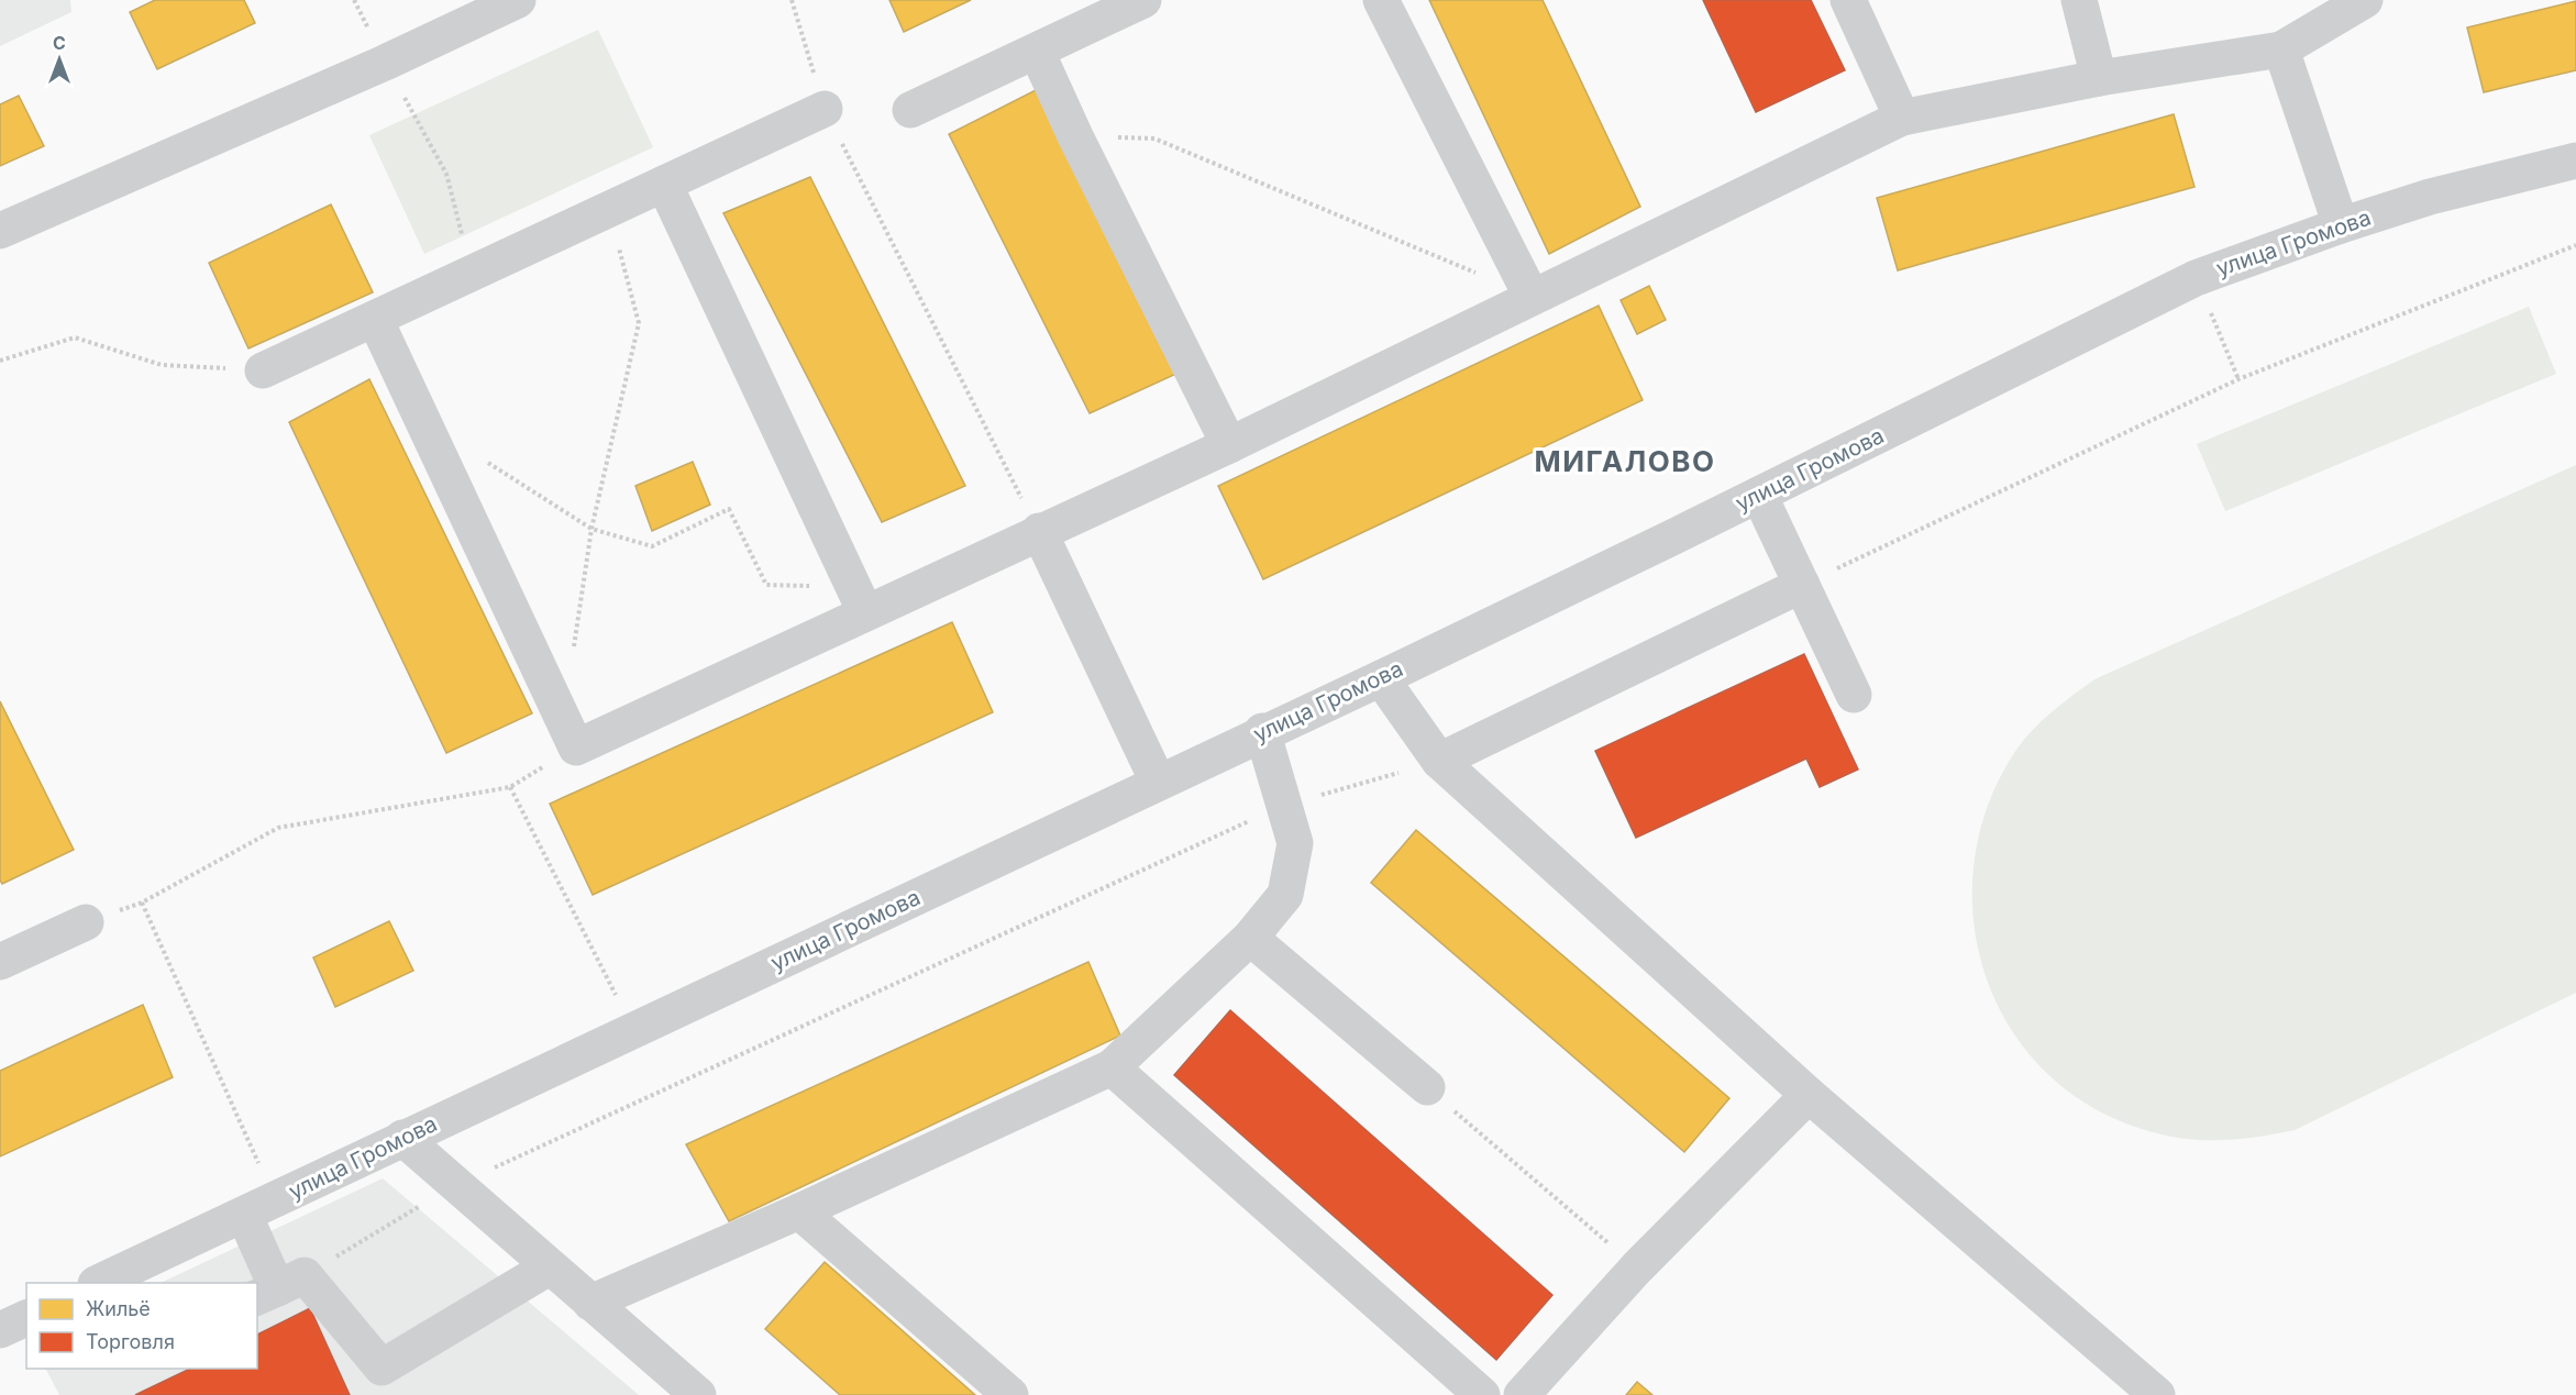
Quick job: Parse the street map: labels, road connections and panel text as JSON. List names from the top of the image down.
{
  "streets": {
    "street": ["улица Громова"]
  },
  "districts": ["МИГАЛОВО"],
  "legend": ["Жильё", "Торговля"],
  "north": "top"
}
